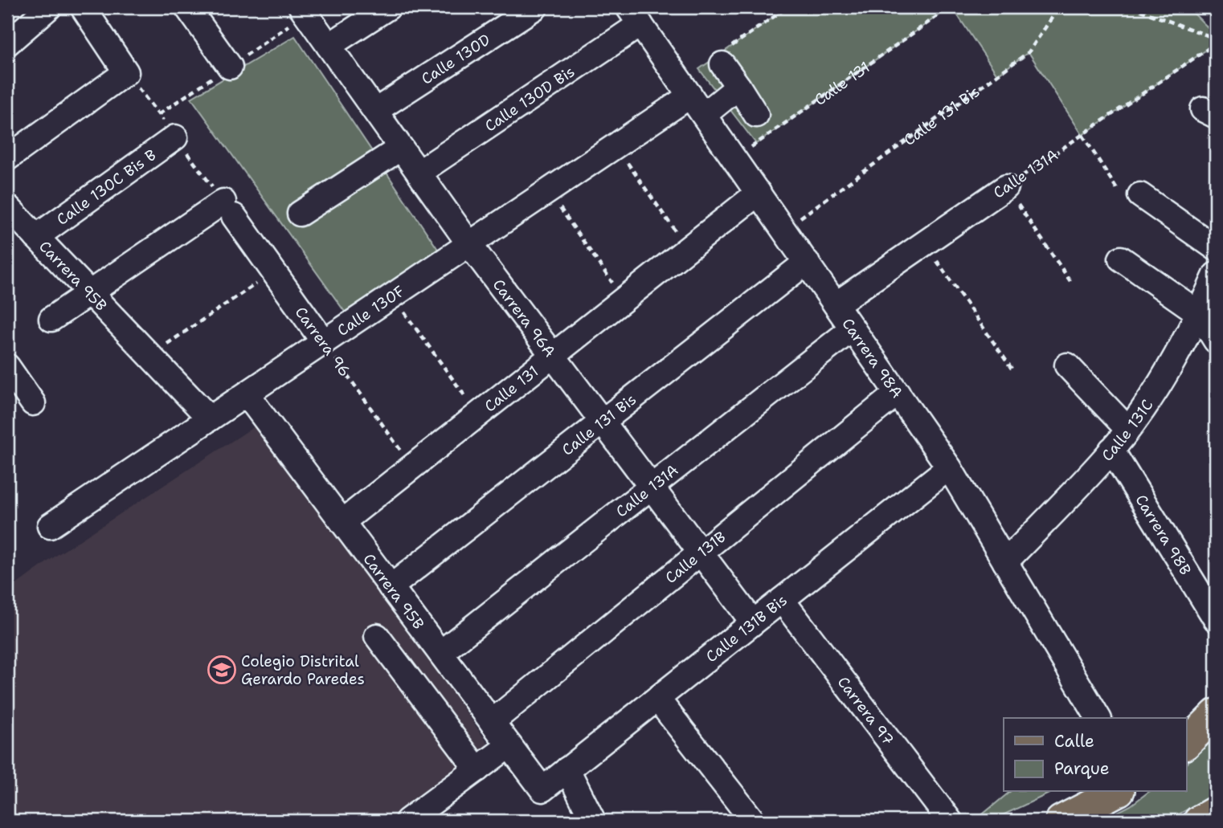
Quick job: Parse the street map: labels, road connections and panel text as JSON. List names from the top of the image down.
{
  "streets": {
    "street": [
      "Calle 130D",
      "Calle 131",
      "Calle 130D Bis",
      "Calle 131 Bis",
      "Calle 131A",
      "Calle 130C Bis B",
      "Carrera 95B",
      "Calle 130F",
      "Carrera 96A",
      "Carrera 96",
      "Carrera 98A",
      "Calle 131C",
      "Carrera 98B",
      "Calle 131B",
      "Calle 131B Bis",
      "Carrera 97"
    ]
  },
  "crossings": [
    ["Calle 130D", "Carrera 96A"],
    ["Calle 131", "Carrera 95B"],
    ["Calle 131", "Carrera 96A"],
    ["Calle 131", "Carrera 96"],
    ["Calle 131", "Carrera 98A"],
    ["Calle 130D Bis", "Carrera 96A"],
    ["Calle 130D Bis", "Carrera 98A"],
    ["Calle 131 Bis", "Carrera 95B"],
    ["Calle 131 Bis", "Carrera 96A"],
    ["Calle 131 Bis", "Carrera 98A"],
    ["Calle 131A", "Carrera 95B"],
    ["Calle 131A", "Carrera 96A"],
    ["Calle 131A", "Carrera 98A"],
    ["Calle 130C Bis B", "Carrera 95B"],
    ["Carrera 95B", "Calle 130F"],
    ["Carrera 95B", "Carrera 96"],
    ["Carrera 95B", "Calle 131B"],
    ["Carrera 95B", "Calle 131B Bis"],
    ["Calle 130F", "Carrera 96A"],
    ["Calle 130F", "Carrera 96"],
    ["Calle 130F", "Carrera 98A"],
    ["Carrera 96A", "Calle 131B"],
    ["Carrera 96A", "Calle 131B Bis"],
    ["Carrera 98A", "Calle 131C"],
    ["Carrera 98A", "Calle 131B"],
    ["Carrera 98A", "Calle 131B Bis"],
    ["Calle 131C", "Carrera 98B"],
    ["Calle 131B Bis", "Carrera 97"]
  ],
  "places": {
    "school or university": ["Colegio Distrital Gerardo Paredes"]
  },
  "legend": ["Calle", "Parque"]
}
